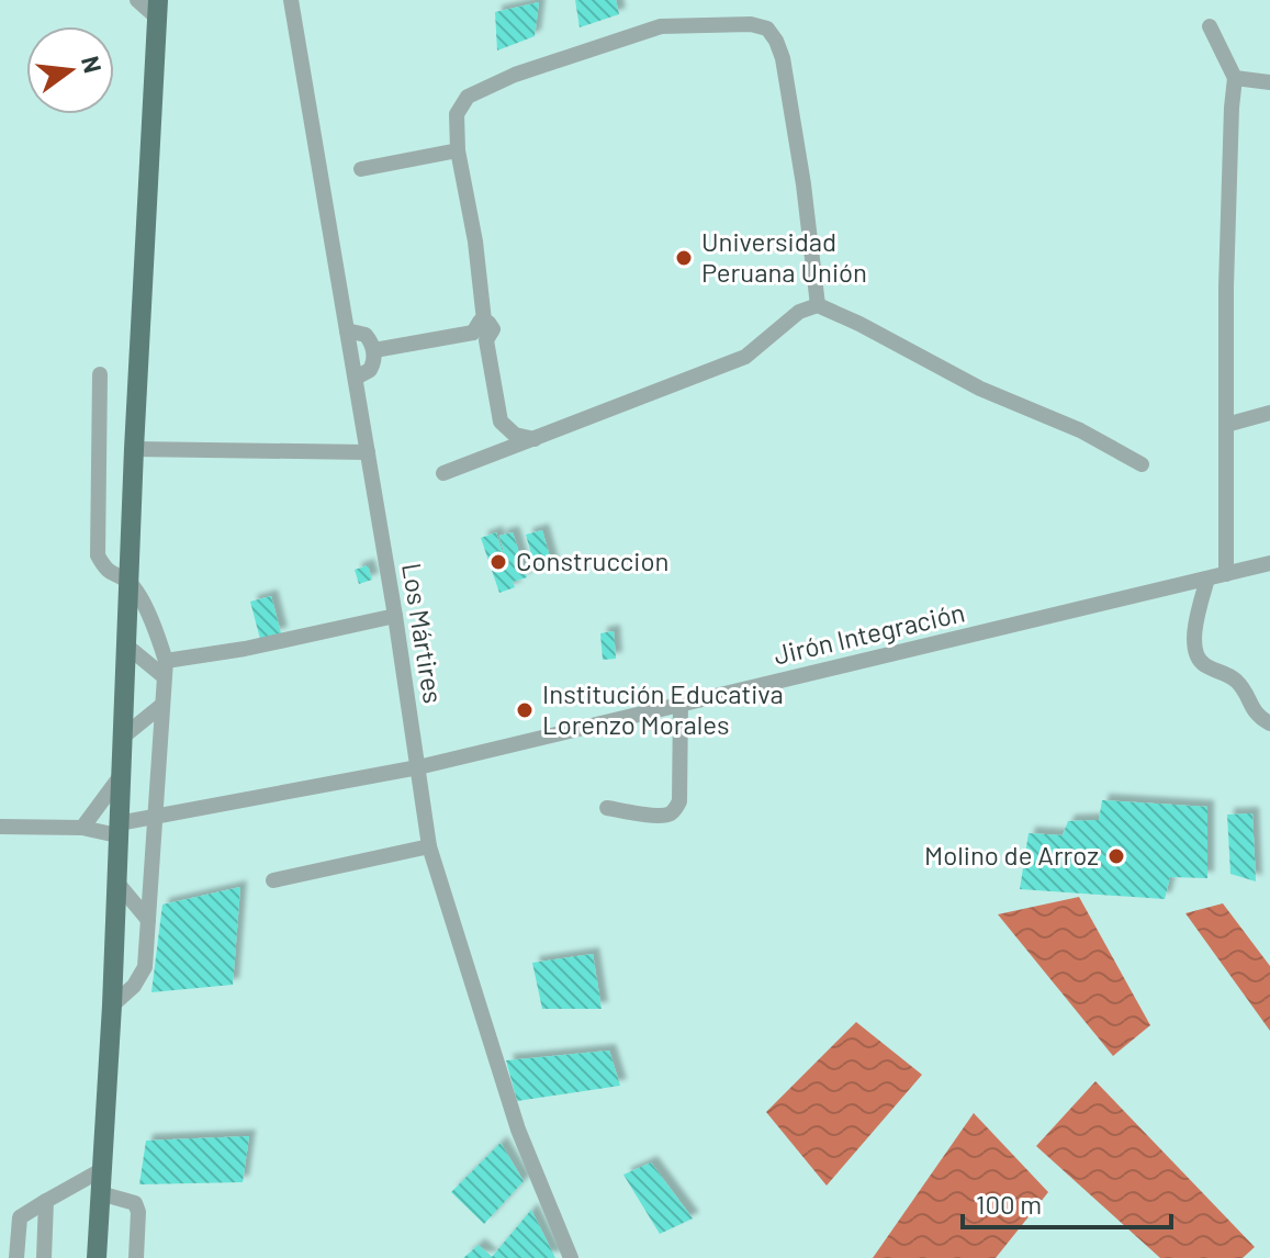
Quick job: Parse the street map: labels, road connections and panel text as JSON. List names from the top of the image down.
{
  "streets": {
    "street": ["Los Mártires", "Jirón Integración"]
  },
  "crossings": [
    ["Los Mártires", "Jirón Integración"]
  ],
  "places": [
    "Universidad Peruana Unión",
    "Construccion",
    "Institución Educativa Lorenzo Morales",
    "Molino de Arroz"
  ],
  "scale_bar": "100 m",
  "north": "right"
}
